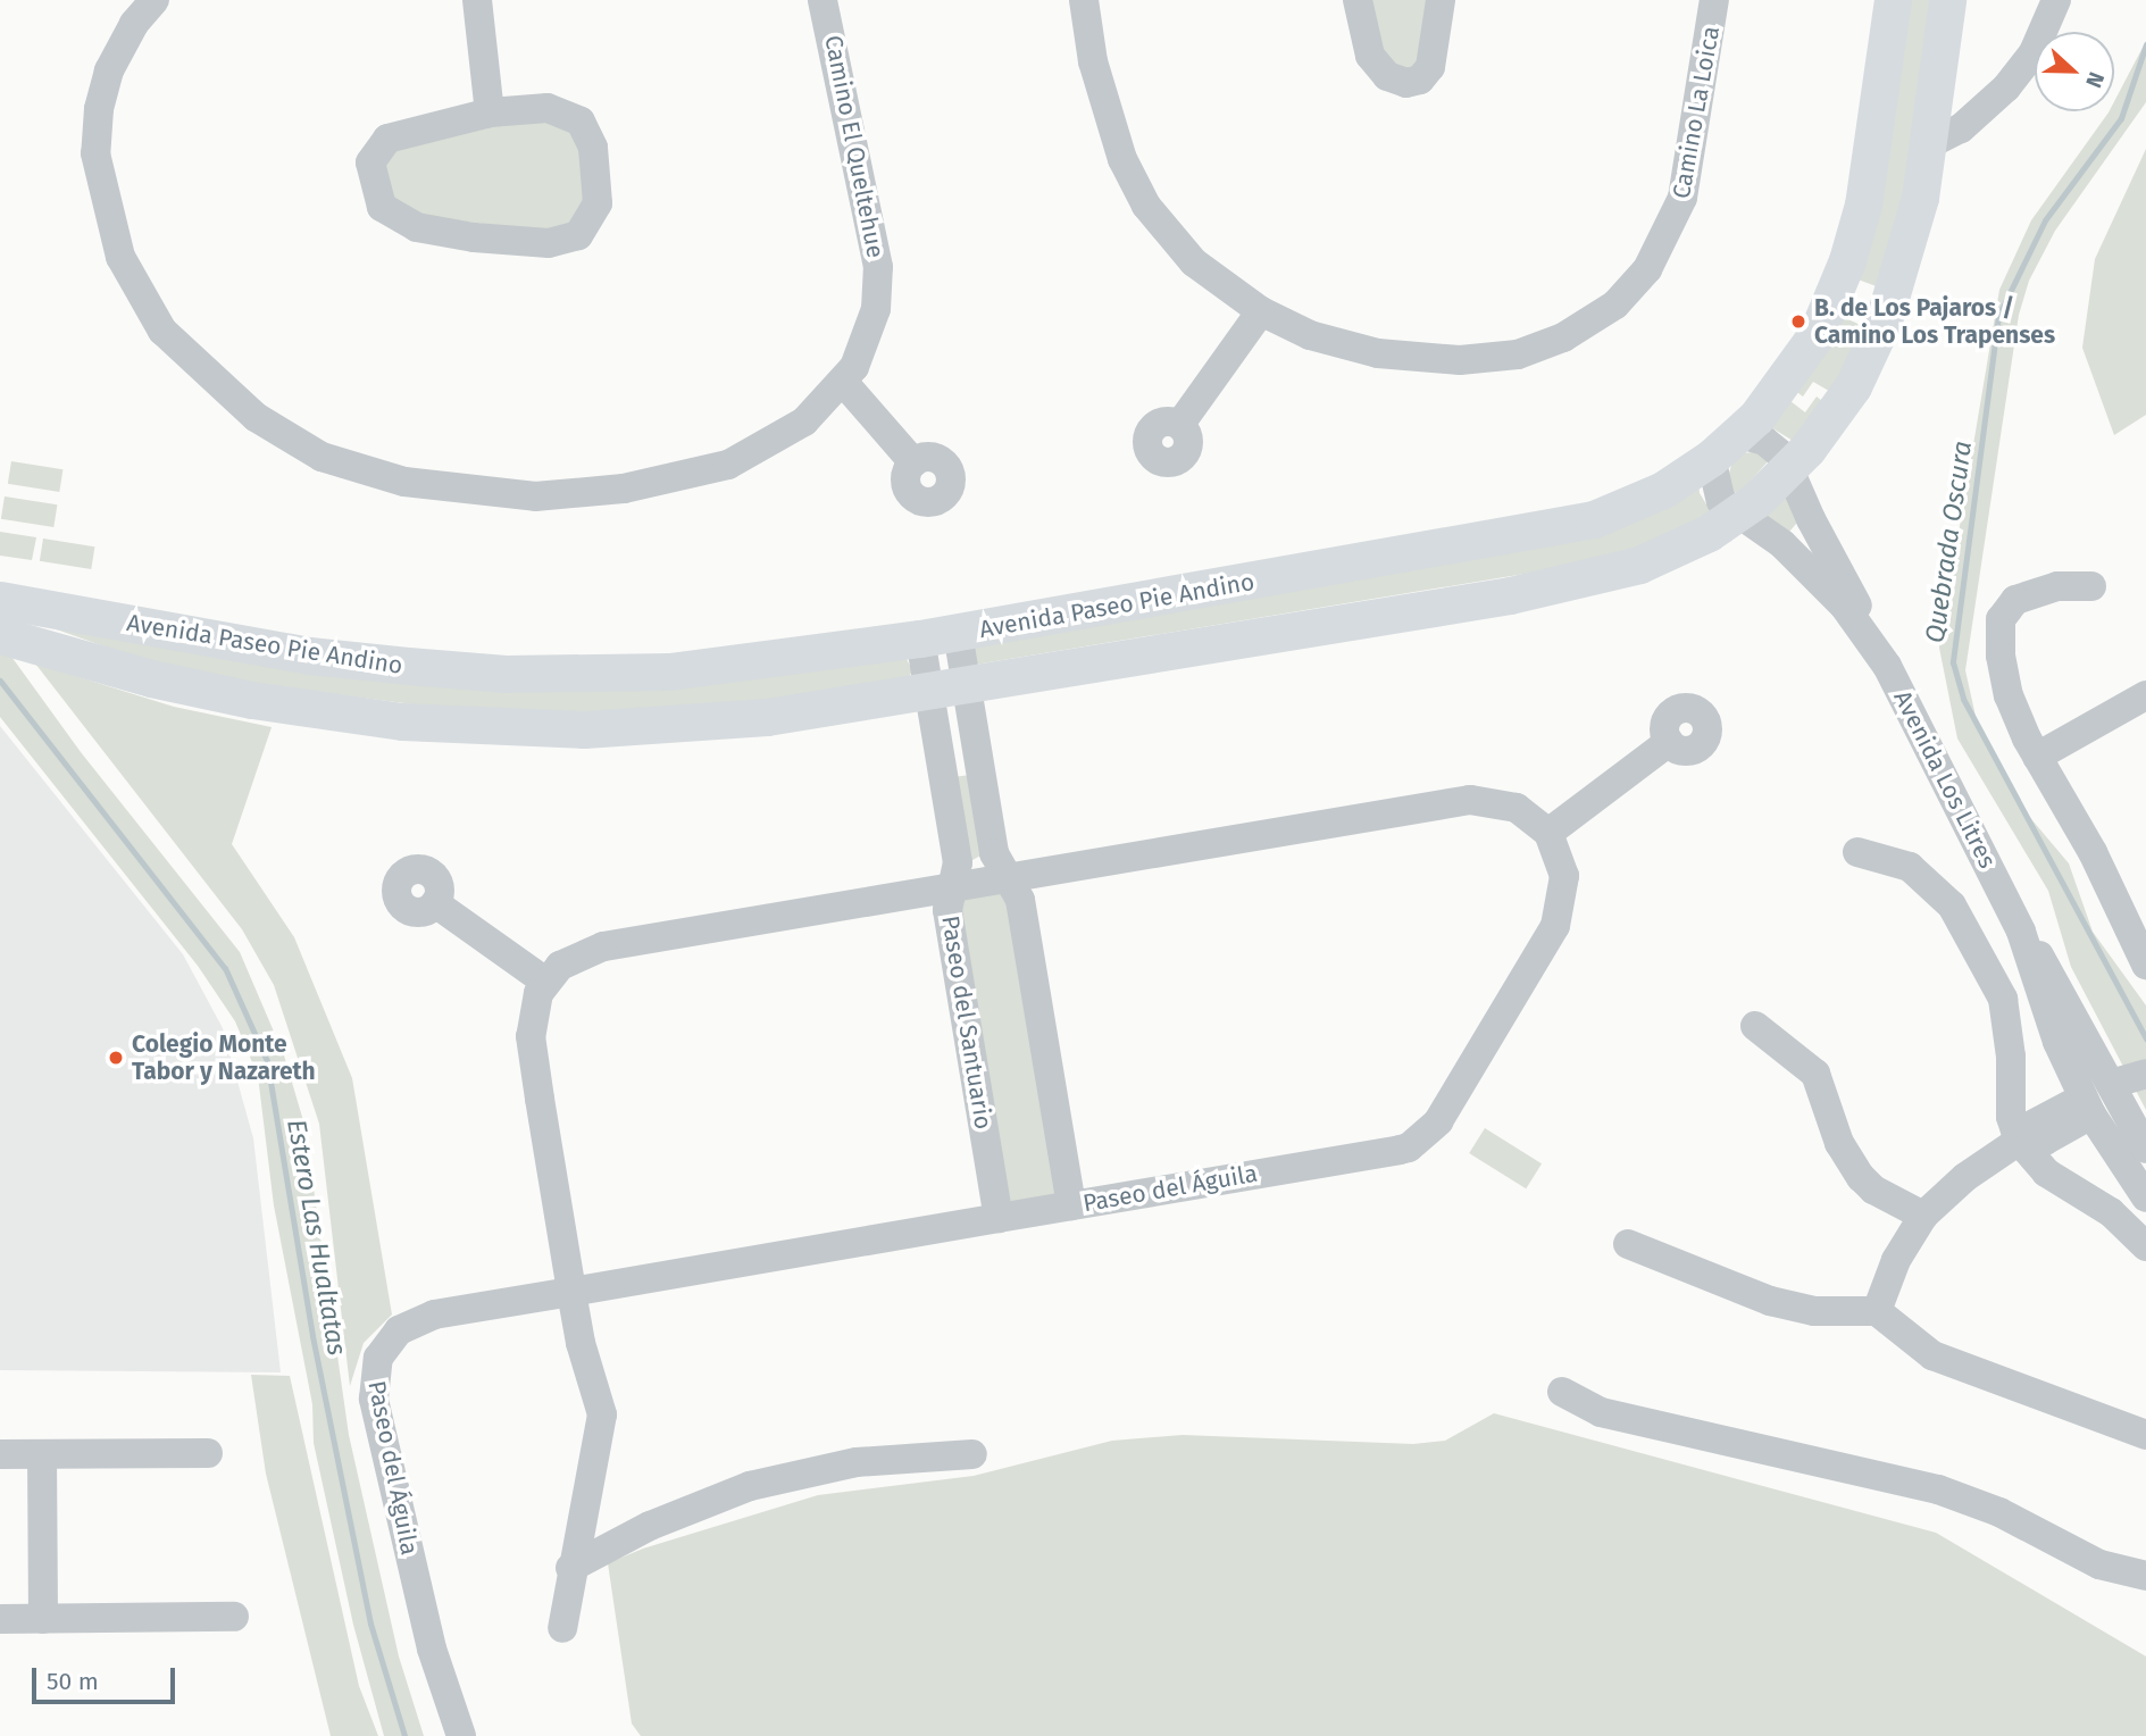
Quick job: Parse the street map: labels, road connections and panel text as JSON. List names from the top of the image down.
{
  "streets": {
    "main road": ["Avenida Paseo Pie Andino"],
    "street": [
      "Camino La Loica",
      "Camino El Queltehue",
      "Avenida Los Litres",
      "Paseo del Santuario",
      "Paseo del Águila"
    ]
  },
  "crossings": [
    ["Avenida Paseo Pie Andino", "Avenida Los Litres"],
    ["Avenida Paseo Pie Andino", "Paseo del Santuario"],
    ["Paseo del Santuario", "Paseo del Águila"]
  ],
  "water": ["Quebrada Oscura", "Estero Las Hualtatas"],
  "places": ["B. de Los Pajaros / Camino Los Trapenses", "Colegio Monte Tabor y Nazareth"],
  "scale_bar": "50 m",
  "north": "right"
}
